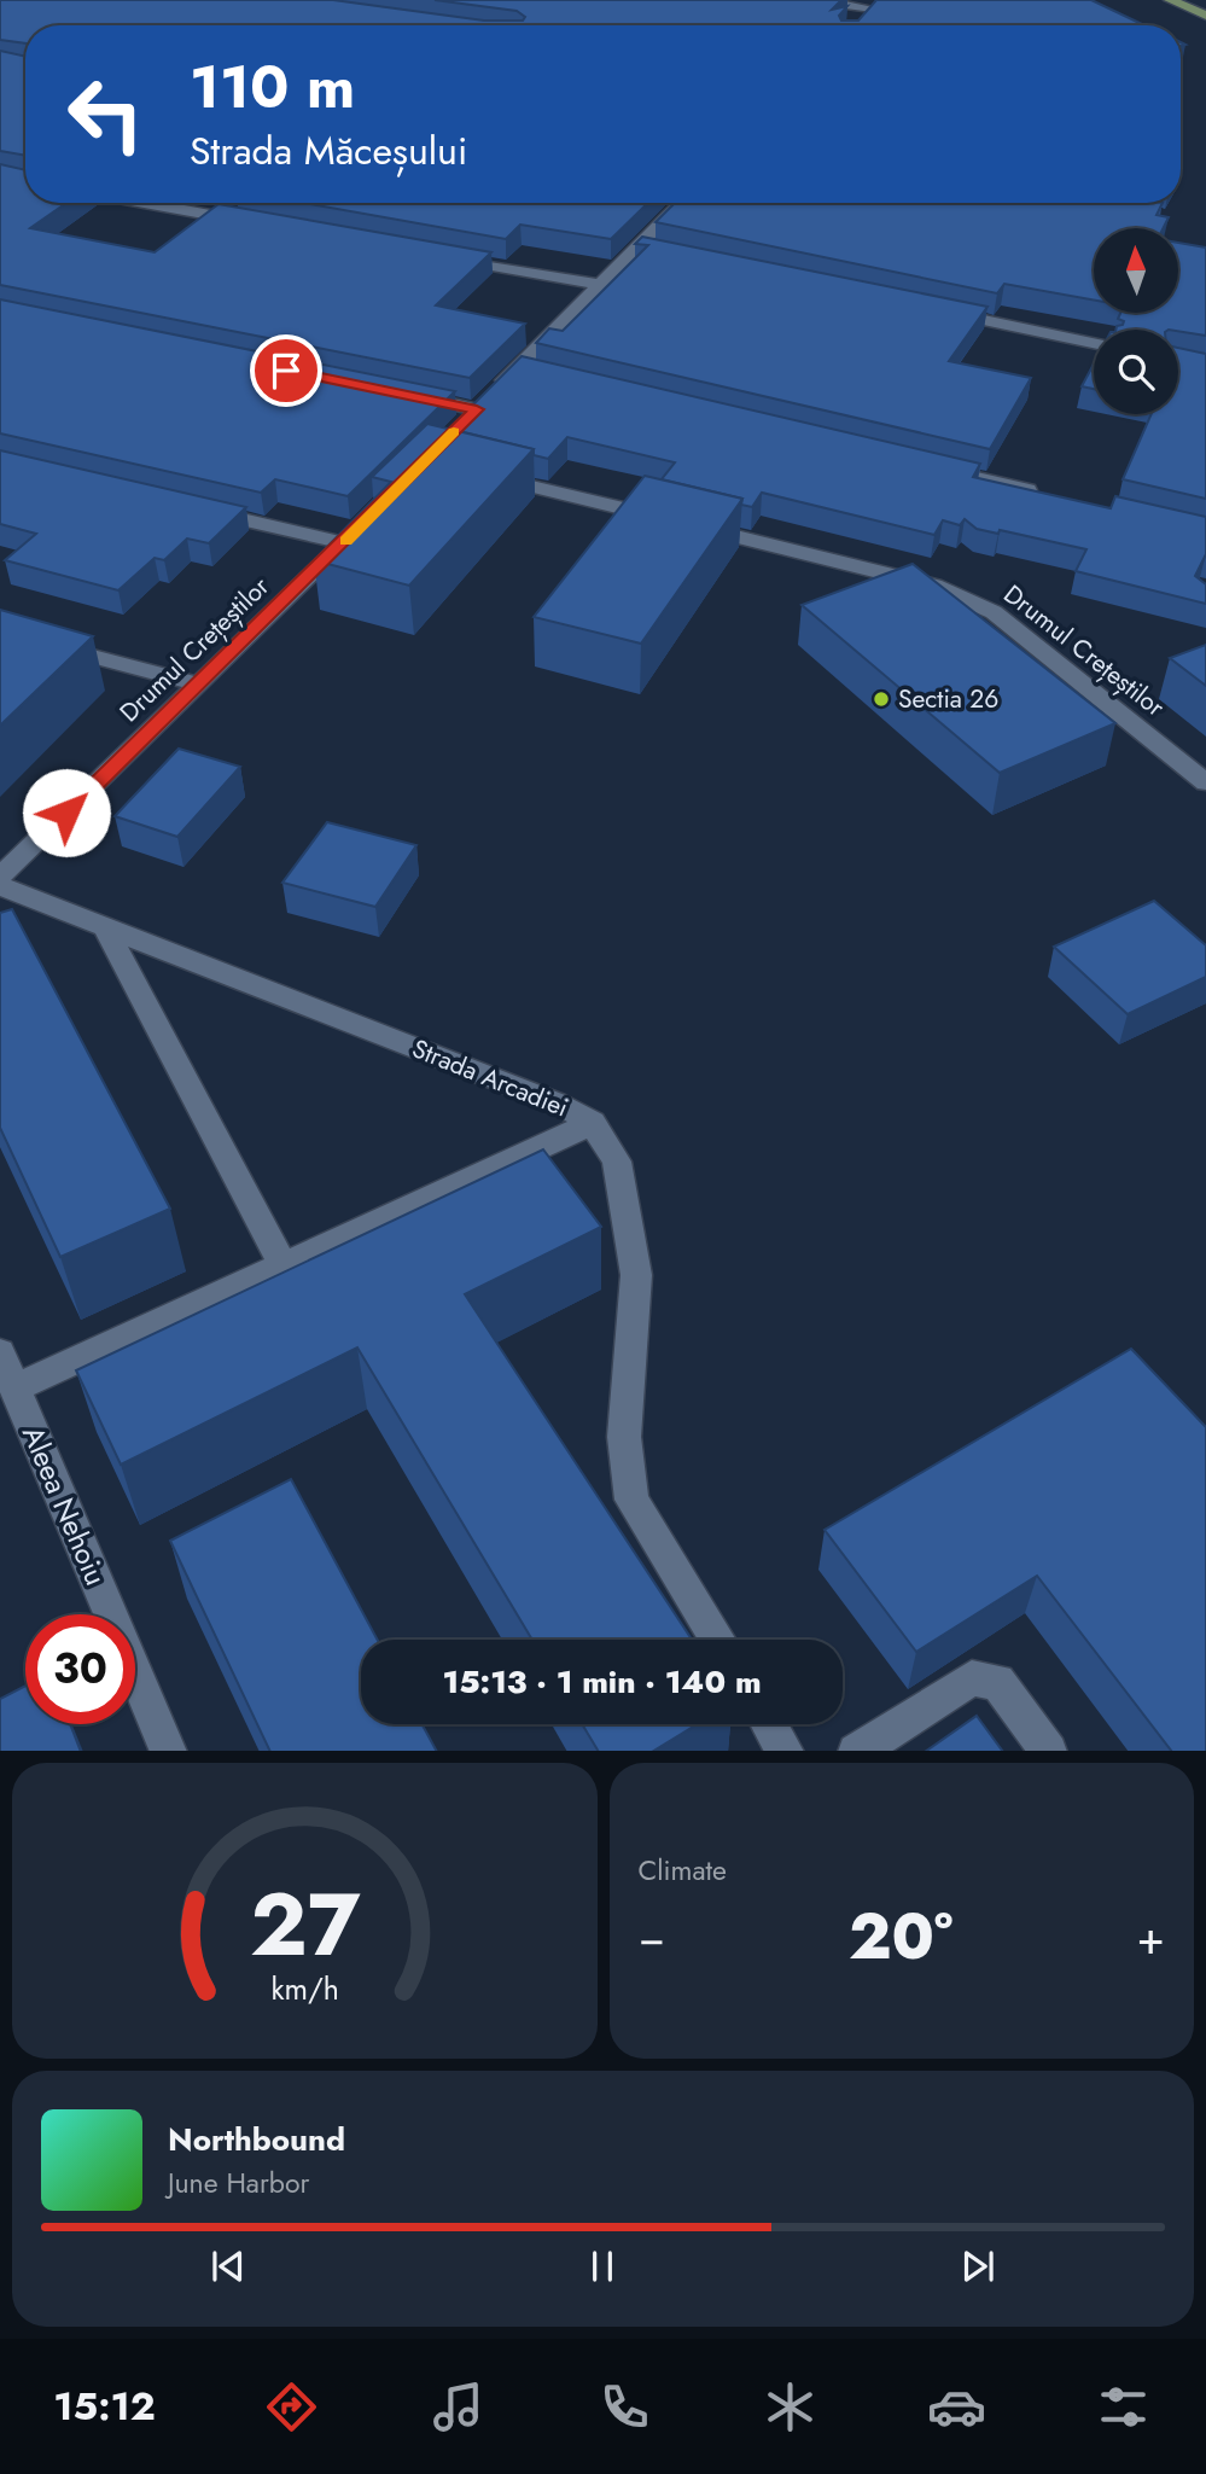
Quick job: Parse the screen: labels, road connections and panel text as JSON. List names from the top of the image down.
{
  "streets": {
    "street": ["Drumul Crețeștilor", "Strada Arcadiei", "Aleea Nehoiu"]
  },
  "places": ["Sectia 26"],
  "north": "top",
  "page": {
    "turn": ["110 m", "Strada Măceșului"],
    "limit": "30",
    "trip": "15:13 · 1 min · 140 m",
    "tile": "Climate",
    "heat": ["−", "20°", "+"],
    "song": ["Northbound", "June Harbor"],
    "tabs": "15:12",
    "gauge": ["27", "km/h"]
  }
}
